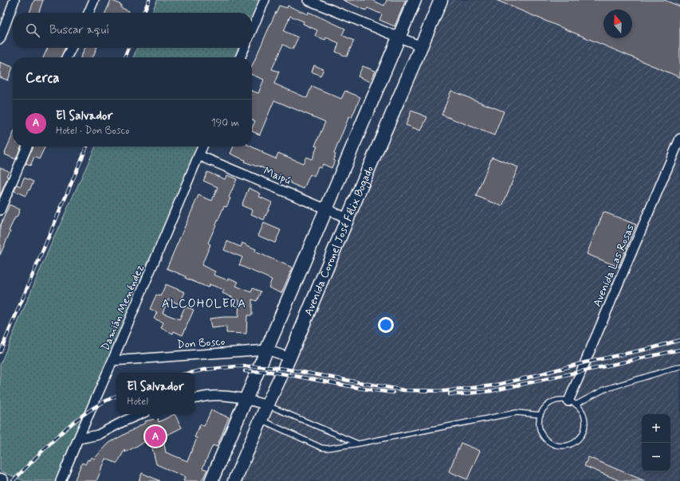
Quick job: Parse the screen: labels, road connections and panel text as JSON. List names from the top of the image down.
{
  "streets": {
    "main road": ["Avenida Coronel José Félix Bogado"],
    "street": [
      "Maipú",
      "Avenida Las Rosas",
      "Damián Menéndez",
      "Don Bosco"
    ]
  },
  "crossings": [
    ["Maipú", "Avenida Coronel José Félix Bogado"],
    ["Maipú", "Damián Menéndez"],
    ["Avenida Coronel José Félix Bogado", "Don Bosco"],
    ["Damián Menéndez", "Don Bosco"]
  ],
  "districts": ["ALCOHOLERA"],
  "north": "top",
  "page": {
    "search": "Buscar aquí",
    "heading": "Cerca",
    "list": [
      {
        "mark": "A",
        "name": "El Salvador",
        "note": "Hotel · Don Bosco",
        "value": "190 m"
      }
    ],
    "popup": ["El Salvador", "Hotel"],
    "map_buttons": ["+", "−"],
    "pins": "A"
  }
}
